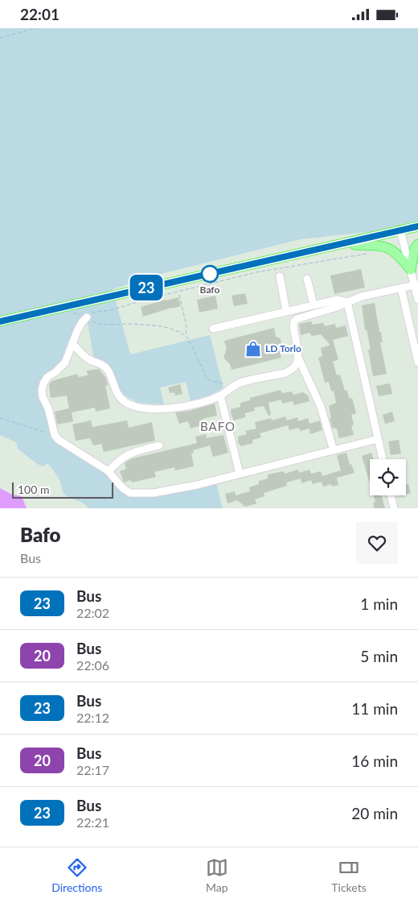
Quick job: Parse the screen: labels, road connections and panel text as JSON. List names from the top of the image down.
{
  "districts": ["BAFO"],
  "places": {
    "other": ["Bafo"],
    "shop": ["LD Torlo"]
  },
  "lines": ["bus line 23"],
  "scale_bar": "100 m",
  "page": {
    "status": "22:01",
    "on_map": "23",
    "scale": "100 m",
    "heading": ["Bafo", "Bus"],
    "list": [
      {
        "mark": "23",
        "name": "Bus",
        "note": "22:02",
        "value": "1 min"
      },
      {
        "mark": "20",
        "name": "Bus",
        "note": "22:06",
        "value": "5 min"
      },
      {
        "mark": "23",
        "name": "Bus",
        "note": "22:12",
        "value": "11 min"
      },
      {
        "mark": "20",
        "name": "Bus",
        "note": "22:17",
        "value": "16 min"
      },
      {
        "mark": "23",
        "name": "Bus",
        "note": "22:21",
        "value": "20 min"
      }
    ],
    "tabs": ["Directions", "Map", "Tickets"]
  }
}
